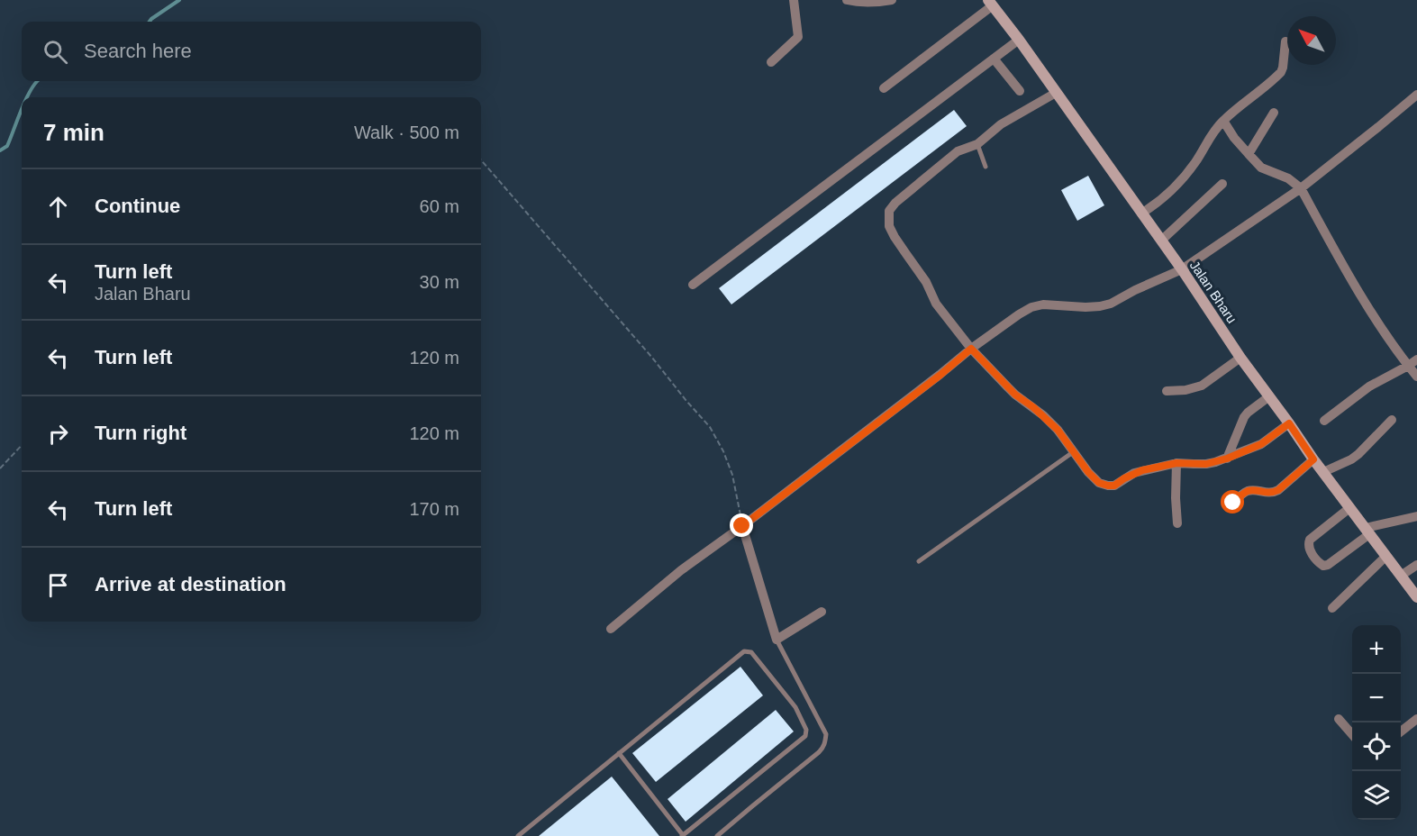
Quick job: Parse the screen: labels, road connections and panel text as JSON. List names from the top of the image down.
{
  "streets": {
    "main road": ["Jalan Bharu"]
  },
  "north": "top left",
  "page": {
    "search": "Search here",
    "heading": ["7 min", "Walk · 500 m"],
    "list": [
      ["Continue", "60 m"],
      ["Turn left", "Jalan Bharu", "30 m"],
      ["Turn left", "120 m"],
      ["Turn right", "120 m"],
      ["Turn left", "170 m"],
      "Arrive at destination"
    ],
    "map_buttons": ["+", "−"]
  }
}
